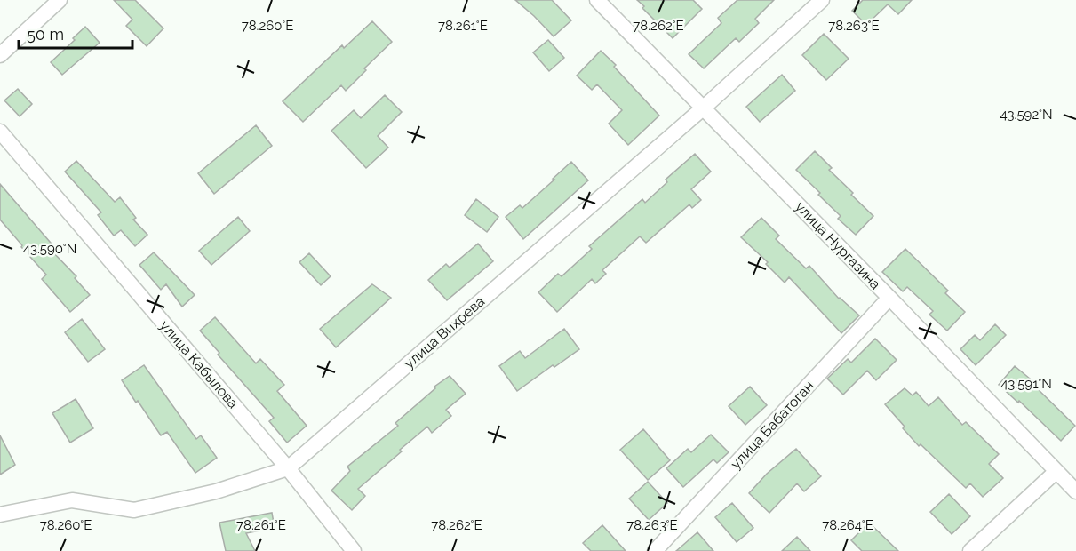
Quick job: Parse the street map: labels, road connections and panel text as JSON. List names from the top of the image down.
{
  "streets": {
    "street": [
      "улица Нургазина",
      "улица Вихрева",
      "улица Кабылова",
      "улица Бабатоган"
    ]
  },
  "crossings": [
    ["улица Нургазина", "улица Вихрева"],
    ["улица Нургазина", "улица Бабатоган"],
    ["улица Вихрева", "улица Кабылова"]
  ],
  "scale_bar": "50 m",
  "coordinates": [
    "78.260°E",
    "78.261°E",
    "78.262°E",
    "78.263°E",
    "43.592°N",
    "43.590°N",
    "43.591°N",
    "78.264°E"
  ]
}
